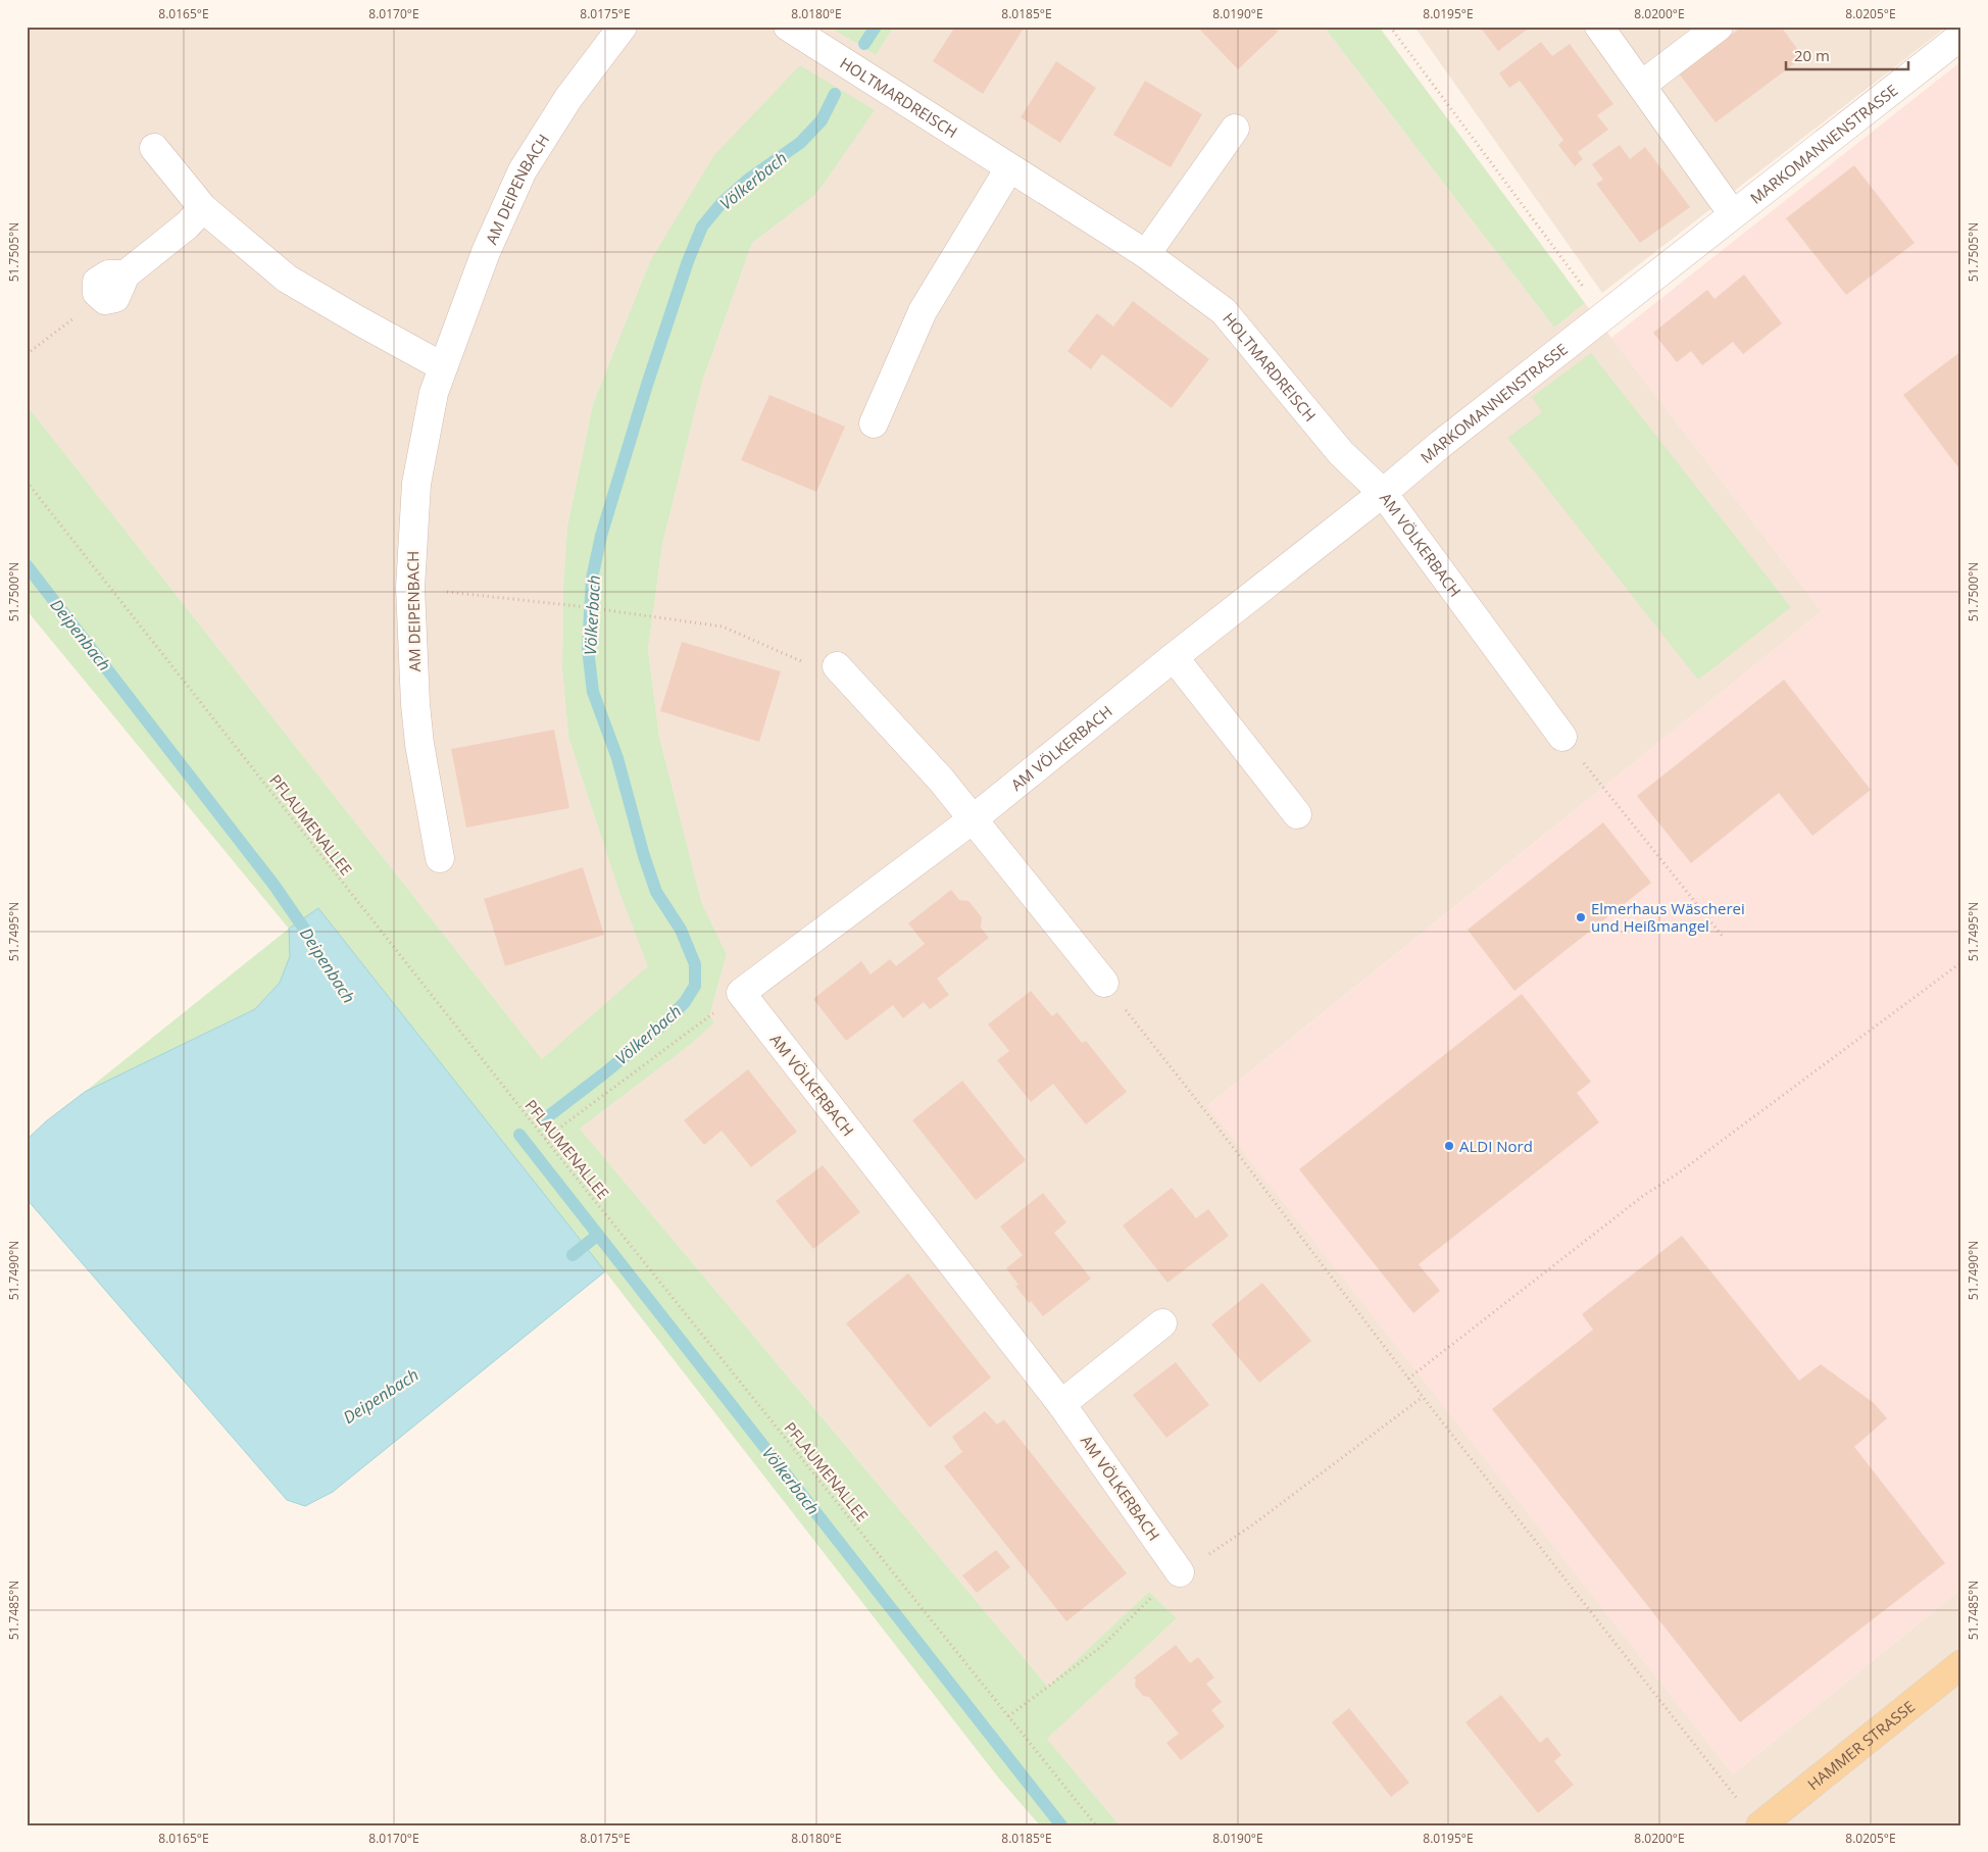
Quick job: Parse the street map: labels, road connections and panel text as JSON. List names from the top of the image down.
{
  "streets": {
    "main road": ["HAMMER STRASSE"],
    "street": [
      "HOLTMARDREISCH",
      "MARKOMANNENSTRASSE",
      "AM DEIPENBACH",
      "AM VÖLKERBACH"
    ],
    "path": ["PFLAUMENALLEE"]
  },
  "crossings": [
    ["HOLTMARDREISCH", "MARKOMANNENSTRASSE"],
    ["HOLTMARDREISCH", "AM VÖLKERBACH"],
    ["MARKOMANNENSTRASSE", "AM VÖLKERBACH"]
  ],
  "water": ["Völkerbach", "Deipenbach"],
  "places": ["Elmerhaus Wäscherei und Heißmangel", "ALDI Nord"],
  "scale_bar": "20 m",
  "coordinates": [
    "8.0165°E",
    "8.0170°E",
    "8.0175°E",
    "8.0180°E",
    "8.0185°E",
    "8.0190°E",
    "8.0195°E",
    "8.0200°E",
    "8.0205°E",
    "51.7505°N",
    "51.7500°N",
    "51.7495°N",
    "51.7490°N",
    "51.7485°N"
  ]
}
